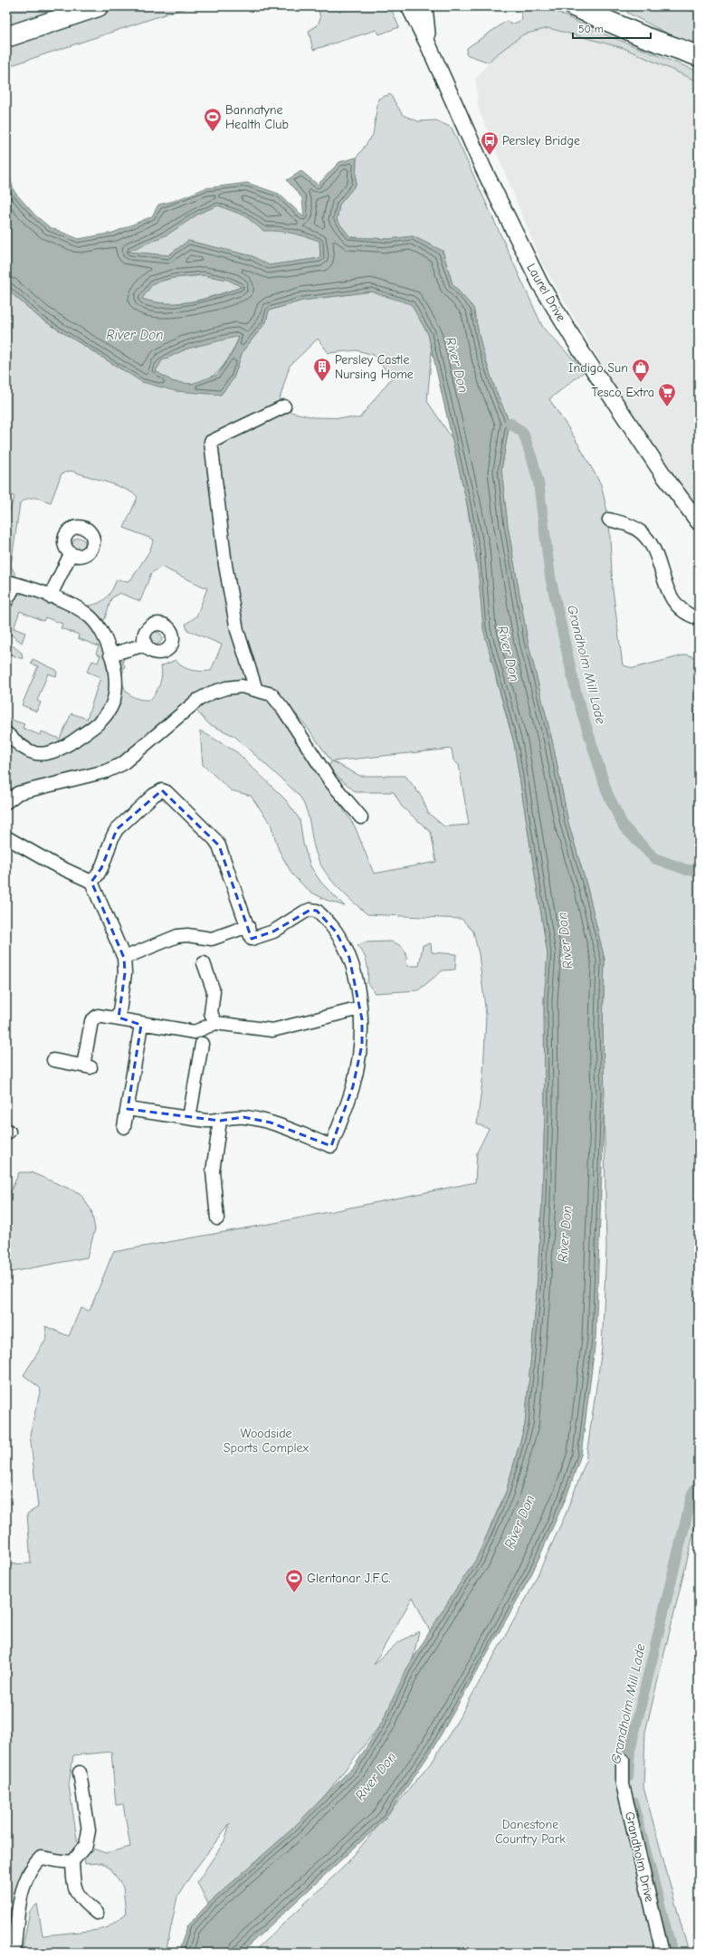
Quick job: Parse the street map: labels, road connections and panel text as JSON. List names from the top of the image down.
{
  "streets": {
    "street": ["Laurel Drive", "Grandholm Drive"]
  },
  "water": ["River Don", "Grandholm Mill Lade"],
  "parks": ["Woodside Sports Complex", "Danestone Country Park"],
  "places": {
    "sports": ["Bannatyne Health Club", "Glentanar J.F.C."],
    "bus stop": ["Persley Bridge"],
    "building": ["Persley Castle Nursing Home"],
    "shop": ["Indigo Sun"],
    "supermarket": ["Tesco Extra"]
  },
  "scale_bar": "50 m"
}
